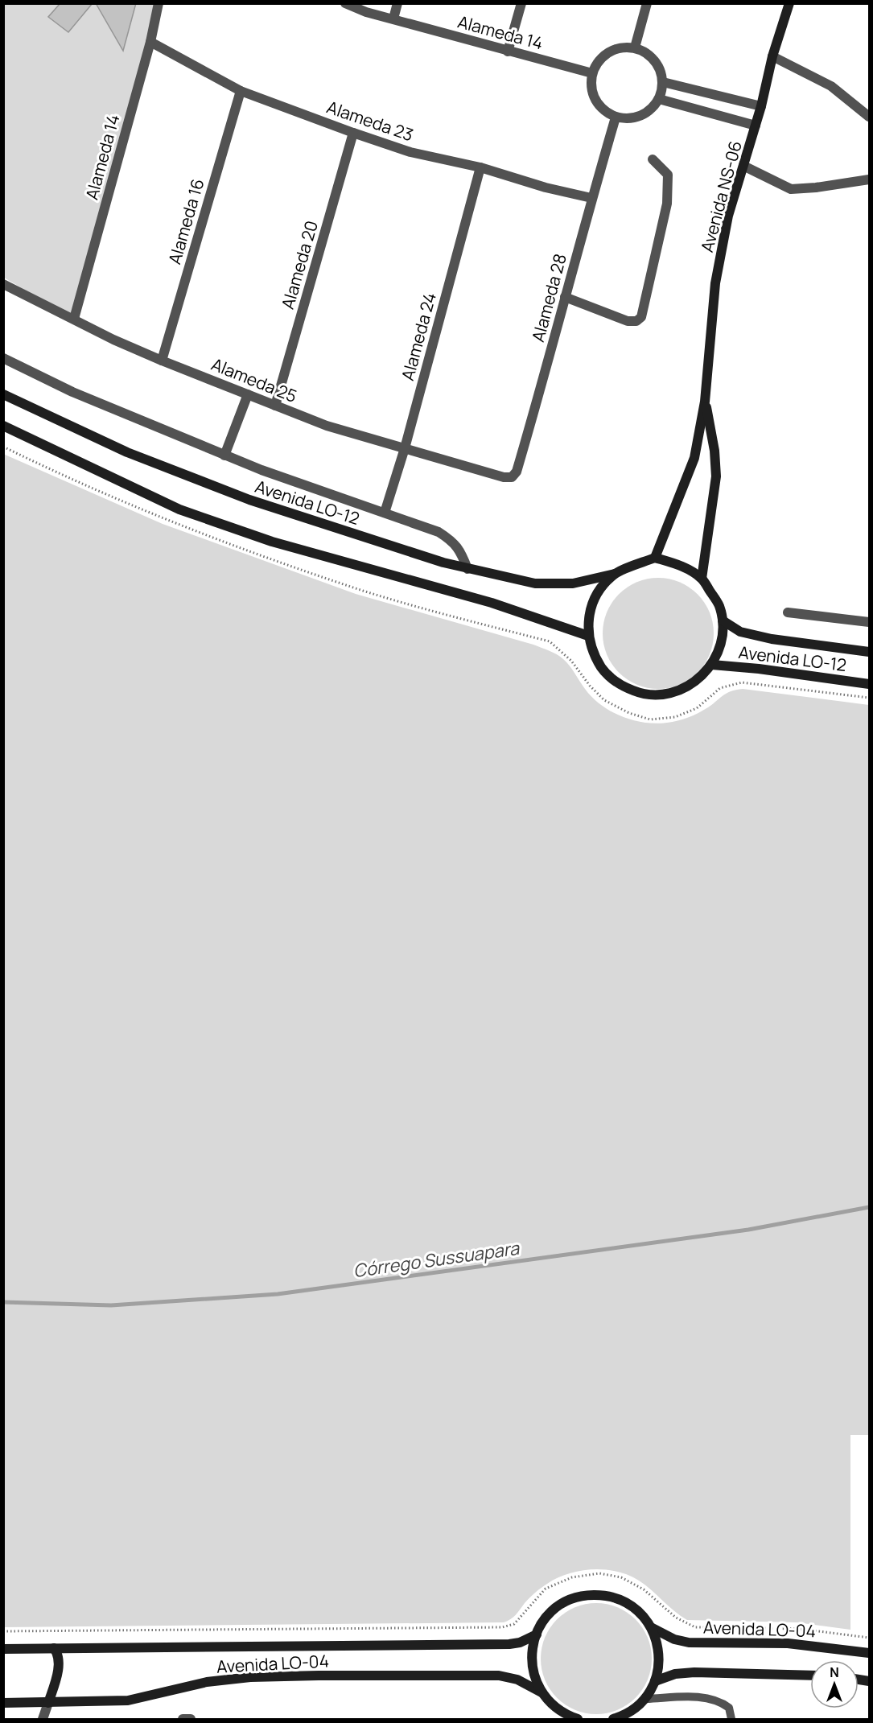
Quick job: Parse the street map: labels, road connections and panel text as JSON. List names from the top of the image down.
{
  "streets": {
    "street": [
      "Alameda 14",
      "Alameda 23",
      "Avenida NS-06",
      "Alameda 16",
      "Alameda 20",
      "Alameda 28",
      "Alameda 24",
      "Alameda 25",
      "Avenida LO-12",
      "Avenida LO-04"
    ]
  },
  "crossings": [
    ["Alameda 14", "Alameda 23"],
    ["Alameda 14", "Alameda 28"],
    ["Alameda 14", "Alameda 25"],
    ["Alameda 23", "Alameda 16"],
    ["Alameda 23", "Alameda 20"],
    ["Alameda 23", "Alameda 28"],
    ["Alameda 23", "Alameda 24"],
    ["Avenida NS-06", "Avenida LO-12"],
    ["Alameda 16", "Alameda 25"],
    ["Alameda 20", "Alameda 25"],
    ["Alameda 28", "Alameda 25"],
    ["Alameda 24", "Alameda 25"]
  ],
  "water": ["Córrego Sussuapara"],
  "north": "top"
}
